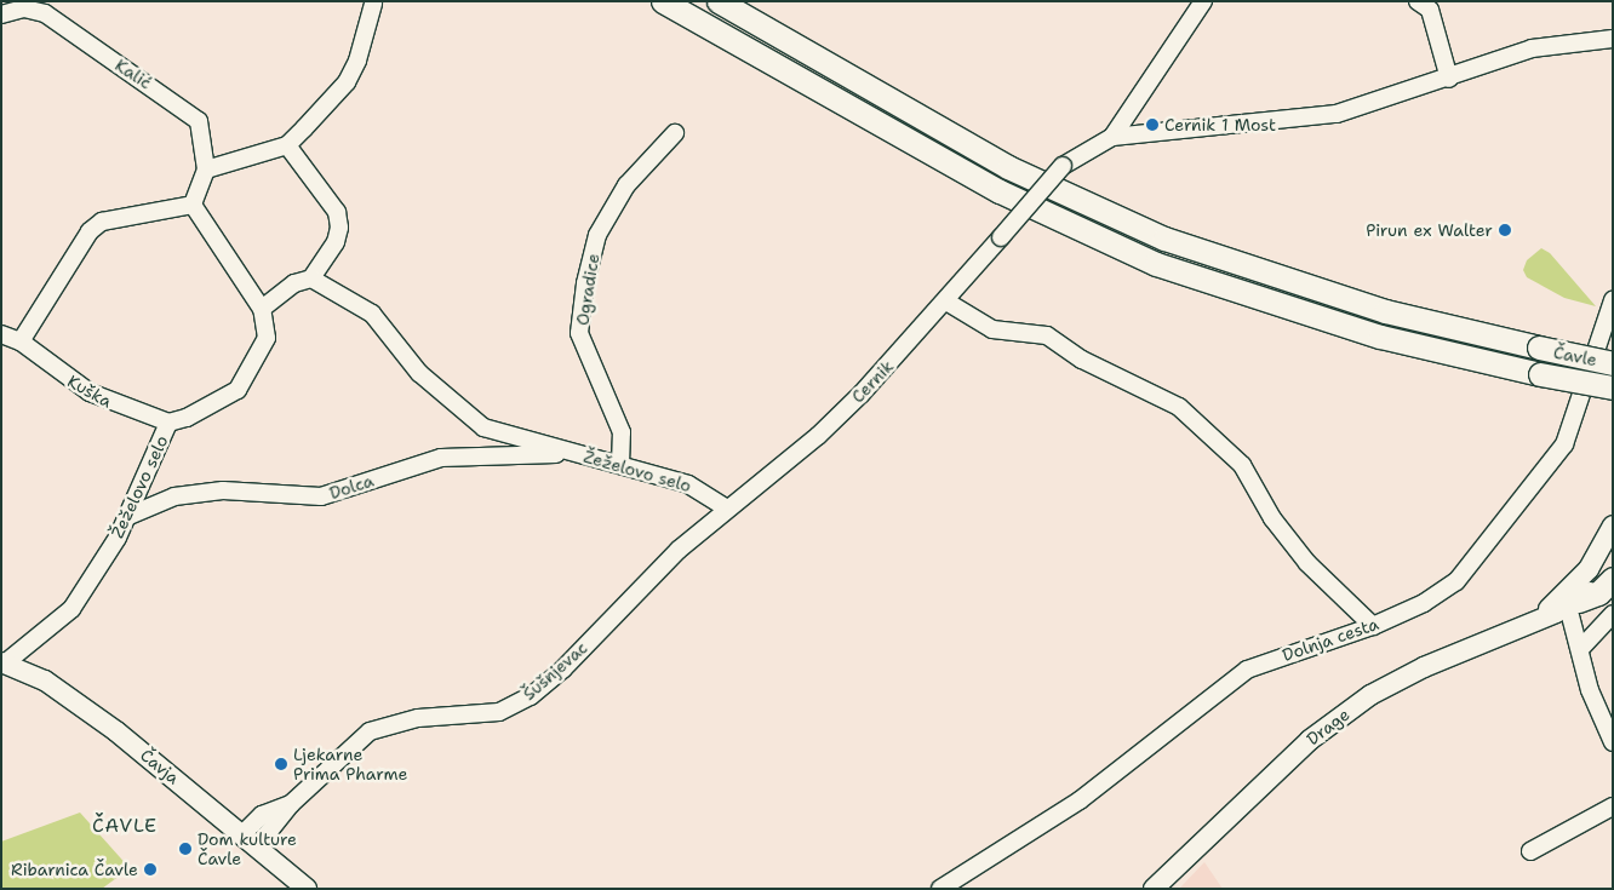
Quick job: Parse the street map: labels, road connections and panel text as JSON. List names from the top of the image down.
{
  "streets": {
    "highway": ["Čavle"],
    "main road": ["Drage", "Čavja"],
    "street": [
      "Kalić",
      "Ogradice",
      "Cernik",
      "Kuška",
      "Žeželovo selo",
      "Dolca",
      "Dolnja cesta",
      "Šušnjevac"
    ]
  },
  "crossings": [
    ["Ogradice", "Žeželovo selo"],
    ["Cernik", "Žeželovo selo"],
    ["Cernik", "Šušnjevac"],
    ["Kuška", "Žeželovo selo"],
    ["Žeželovo selo", "Dolca"],
    ["Žeželovo selo", "Šušnjevac"],
    ["Žeželovo selo", "Čavja"],
    ["Šušnjevac", "Čavja"]
  ],
  "districts": ["ČAVLE"],
  "places": [
    "Cernik 1 Most",
    "Pirun ex Walter",
    "Ljekarne Prima Pharme",
    "Dom kulture Čavle",
    "Ribarnica Čavle"
  ]
}
